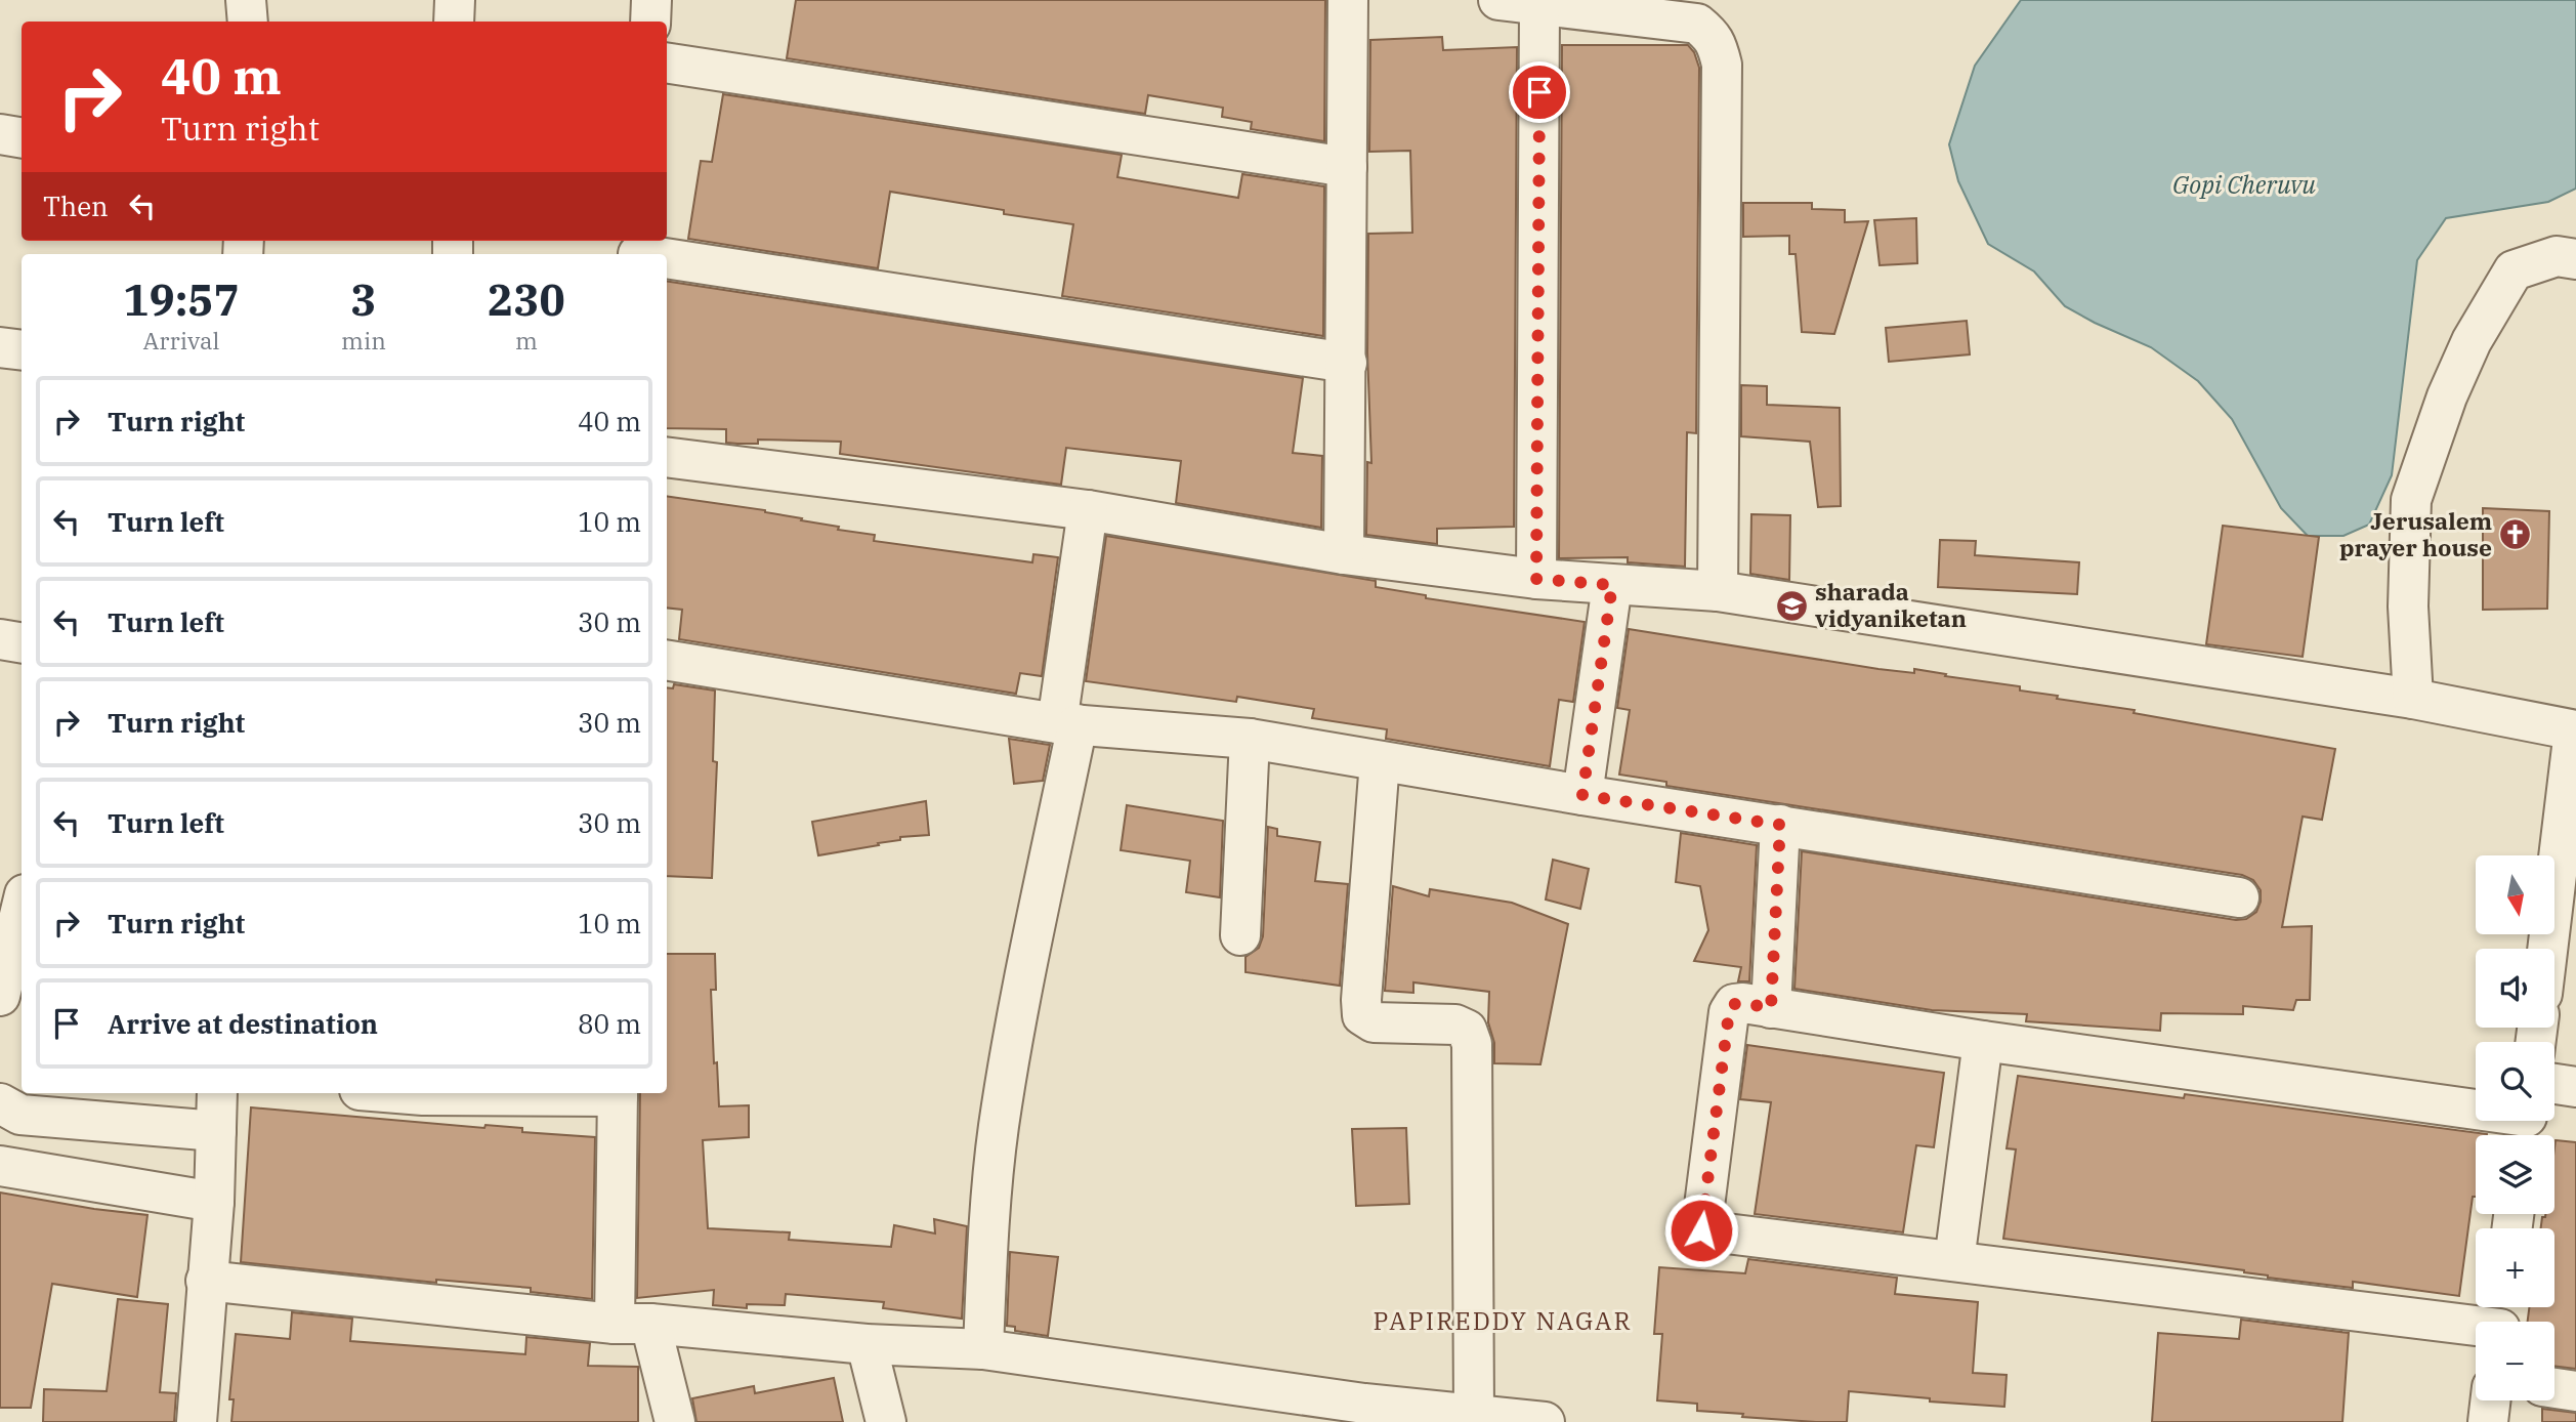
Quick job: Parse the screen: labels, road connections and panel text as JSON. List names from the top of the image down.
{
  "districts": ["PAPIREDDY NAGAR"],
  "water": ["Gopi Cheruvu"],
  "places": {
    "church": ["Jerusalem prayer house"],
    "school or university": ["sharada vidyaniketan"]
  },
  "north": "bottom",
  "page": {
    "turn": ["40 m", "Turn right"],
    "then": "Then",
    "eta": [
      "19:57",
      "Arrival",
      "3",
      "min",
      "230",
      "m"
    ],
    "list": [
      {
        "name": "Turn right",
        "value": "40 m"
      },
      {
        "name": "Turn left",
        "value": "10 m"
      },
      {
        "name": "Turn left",
        "value": "30 m"
      },
      {
        "name": "Turn right",
        "value": "30 m"
      },
      {
        "name": "Turn left",
        "value": "30 m"
      },
      {
        "name": "Turn right",
        "value": "10 m"
      },
      {
        "name": "Arrive at destination",
        "value": "80 m"
      }
    ],
    "map_buttons": ["+", "−"]
  }
}
